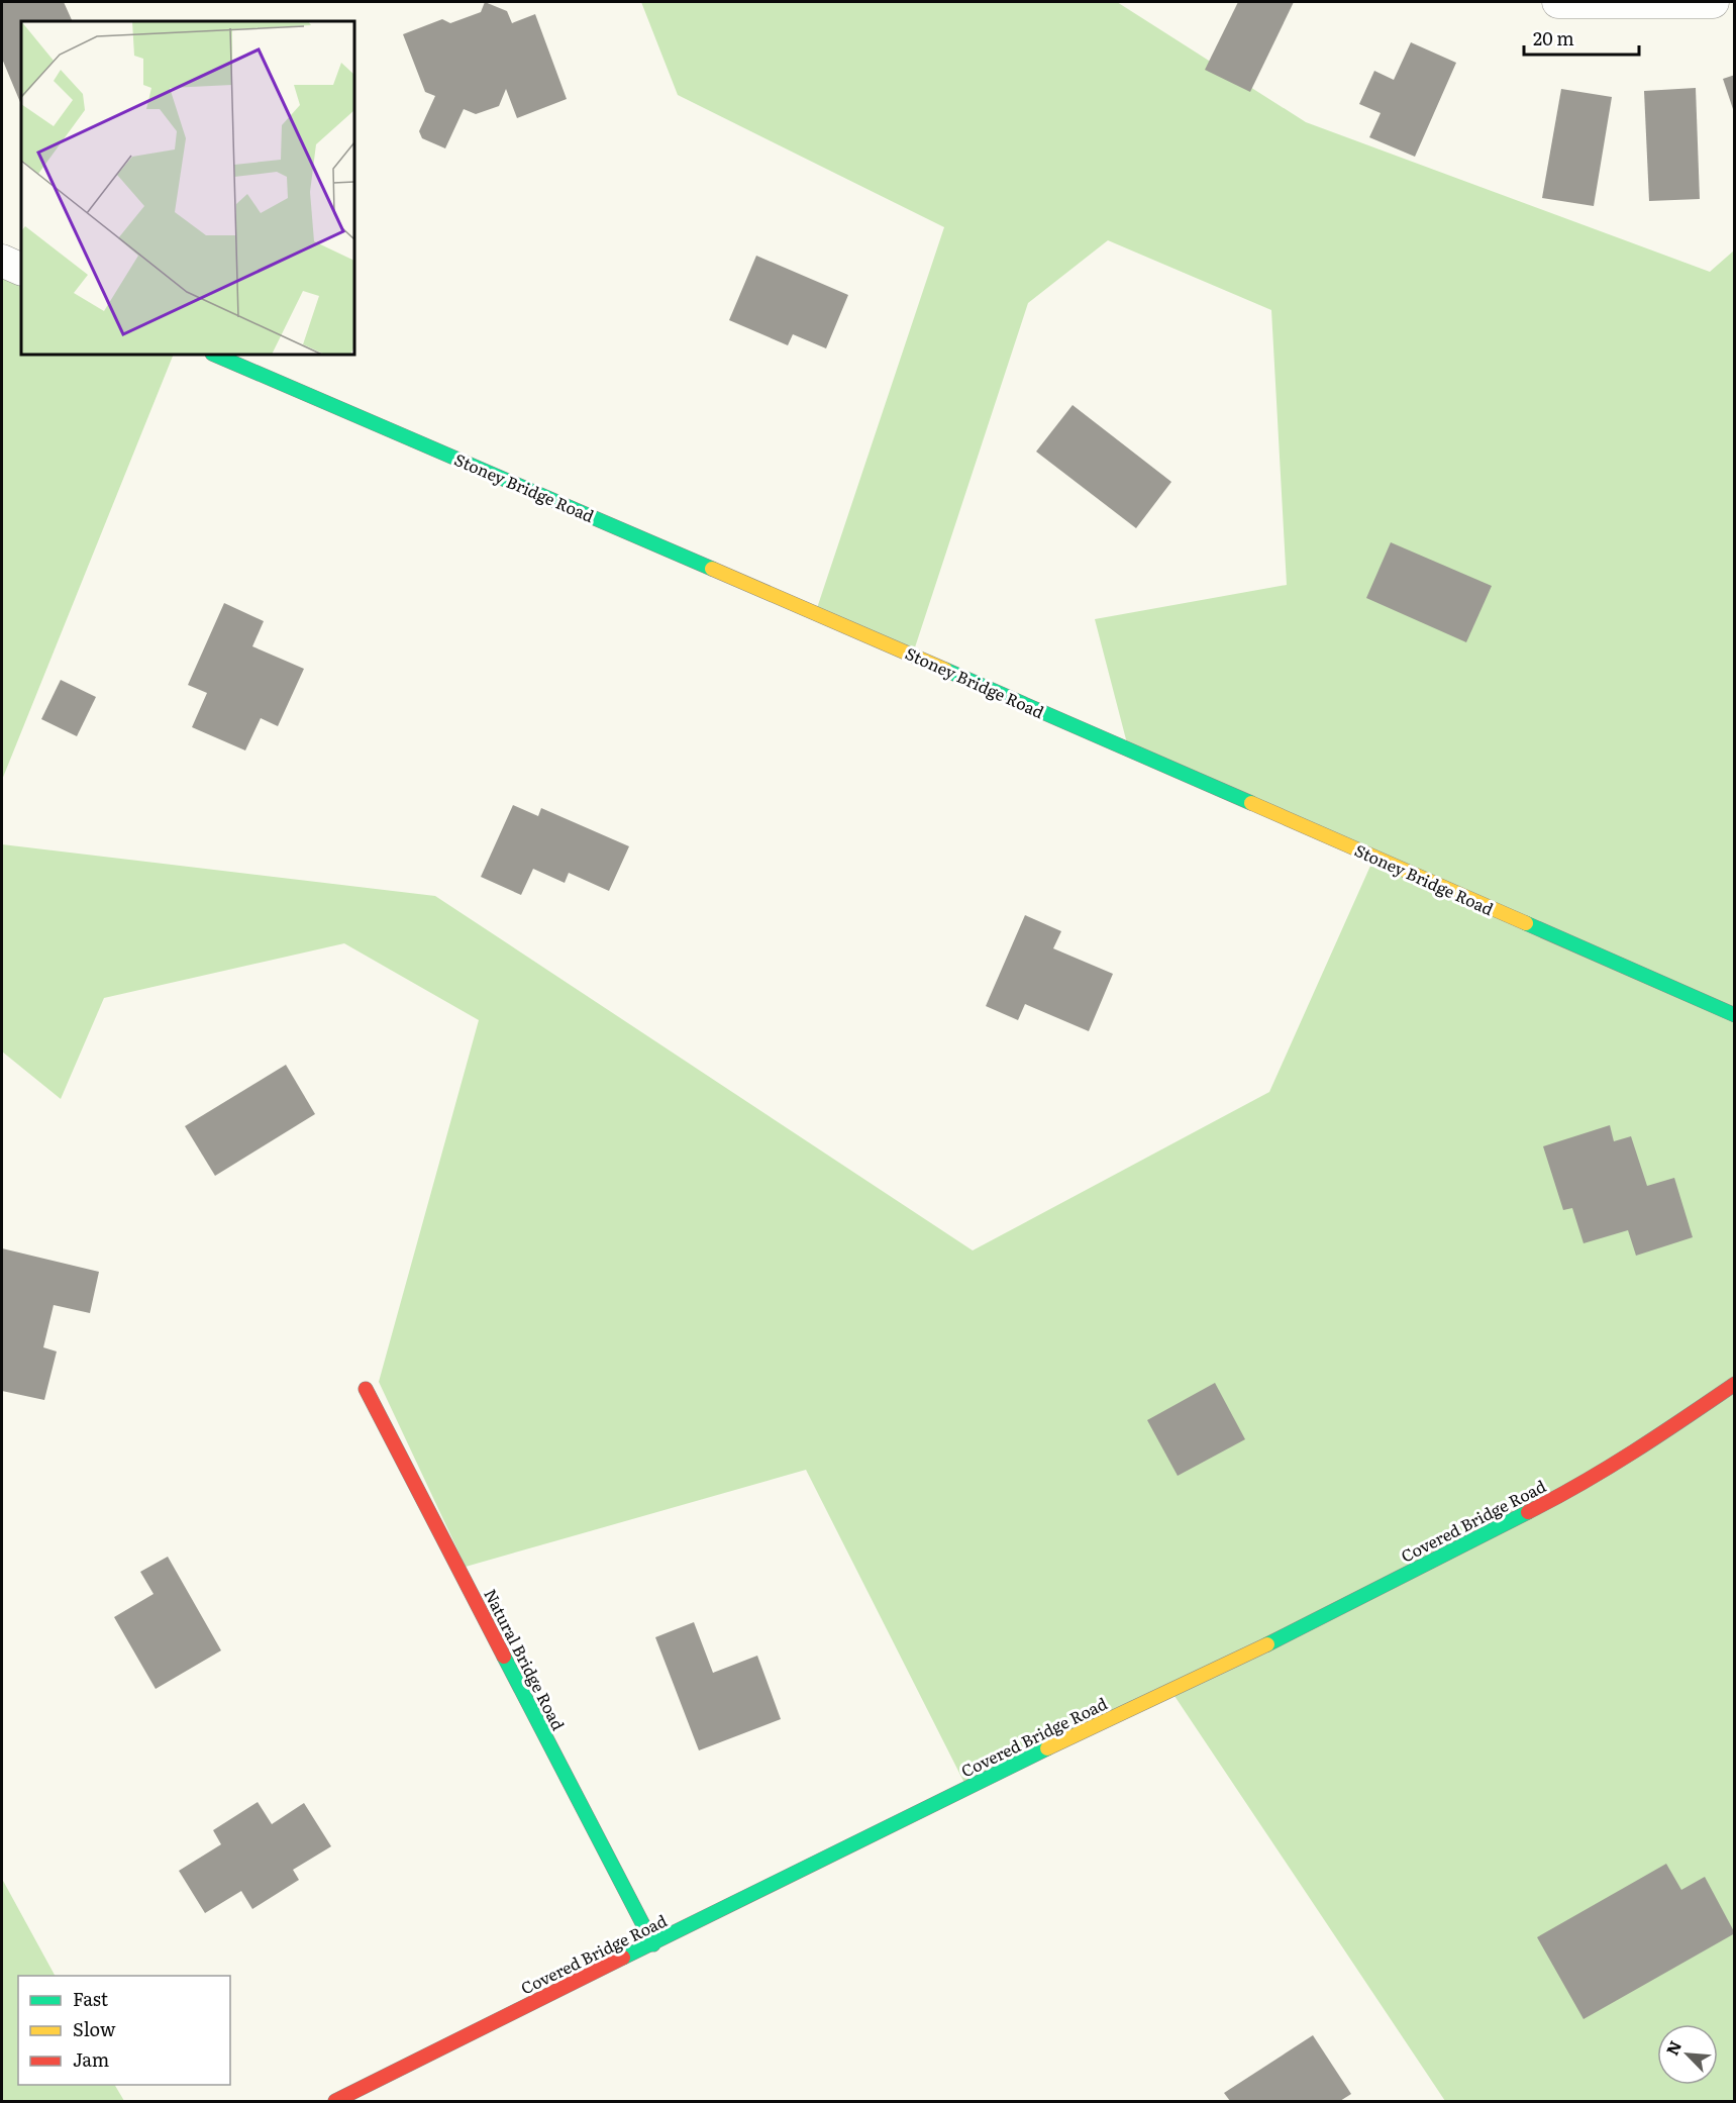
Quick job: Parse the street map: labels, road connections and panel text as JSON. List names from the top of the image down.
{
  "streets": {
    "street": ["Stoney Bridge Road", "Covered Bridge Road", "Natural Bridge Road"]
  },
  "crossings": [
    ["Covered Bridge Road", "Natural Bridge Road"]
  ],
  "legend": ["Fast", "Slow", "Jam"],
  "scale_bar": "20 m",
  "north": "top left"
}
